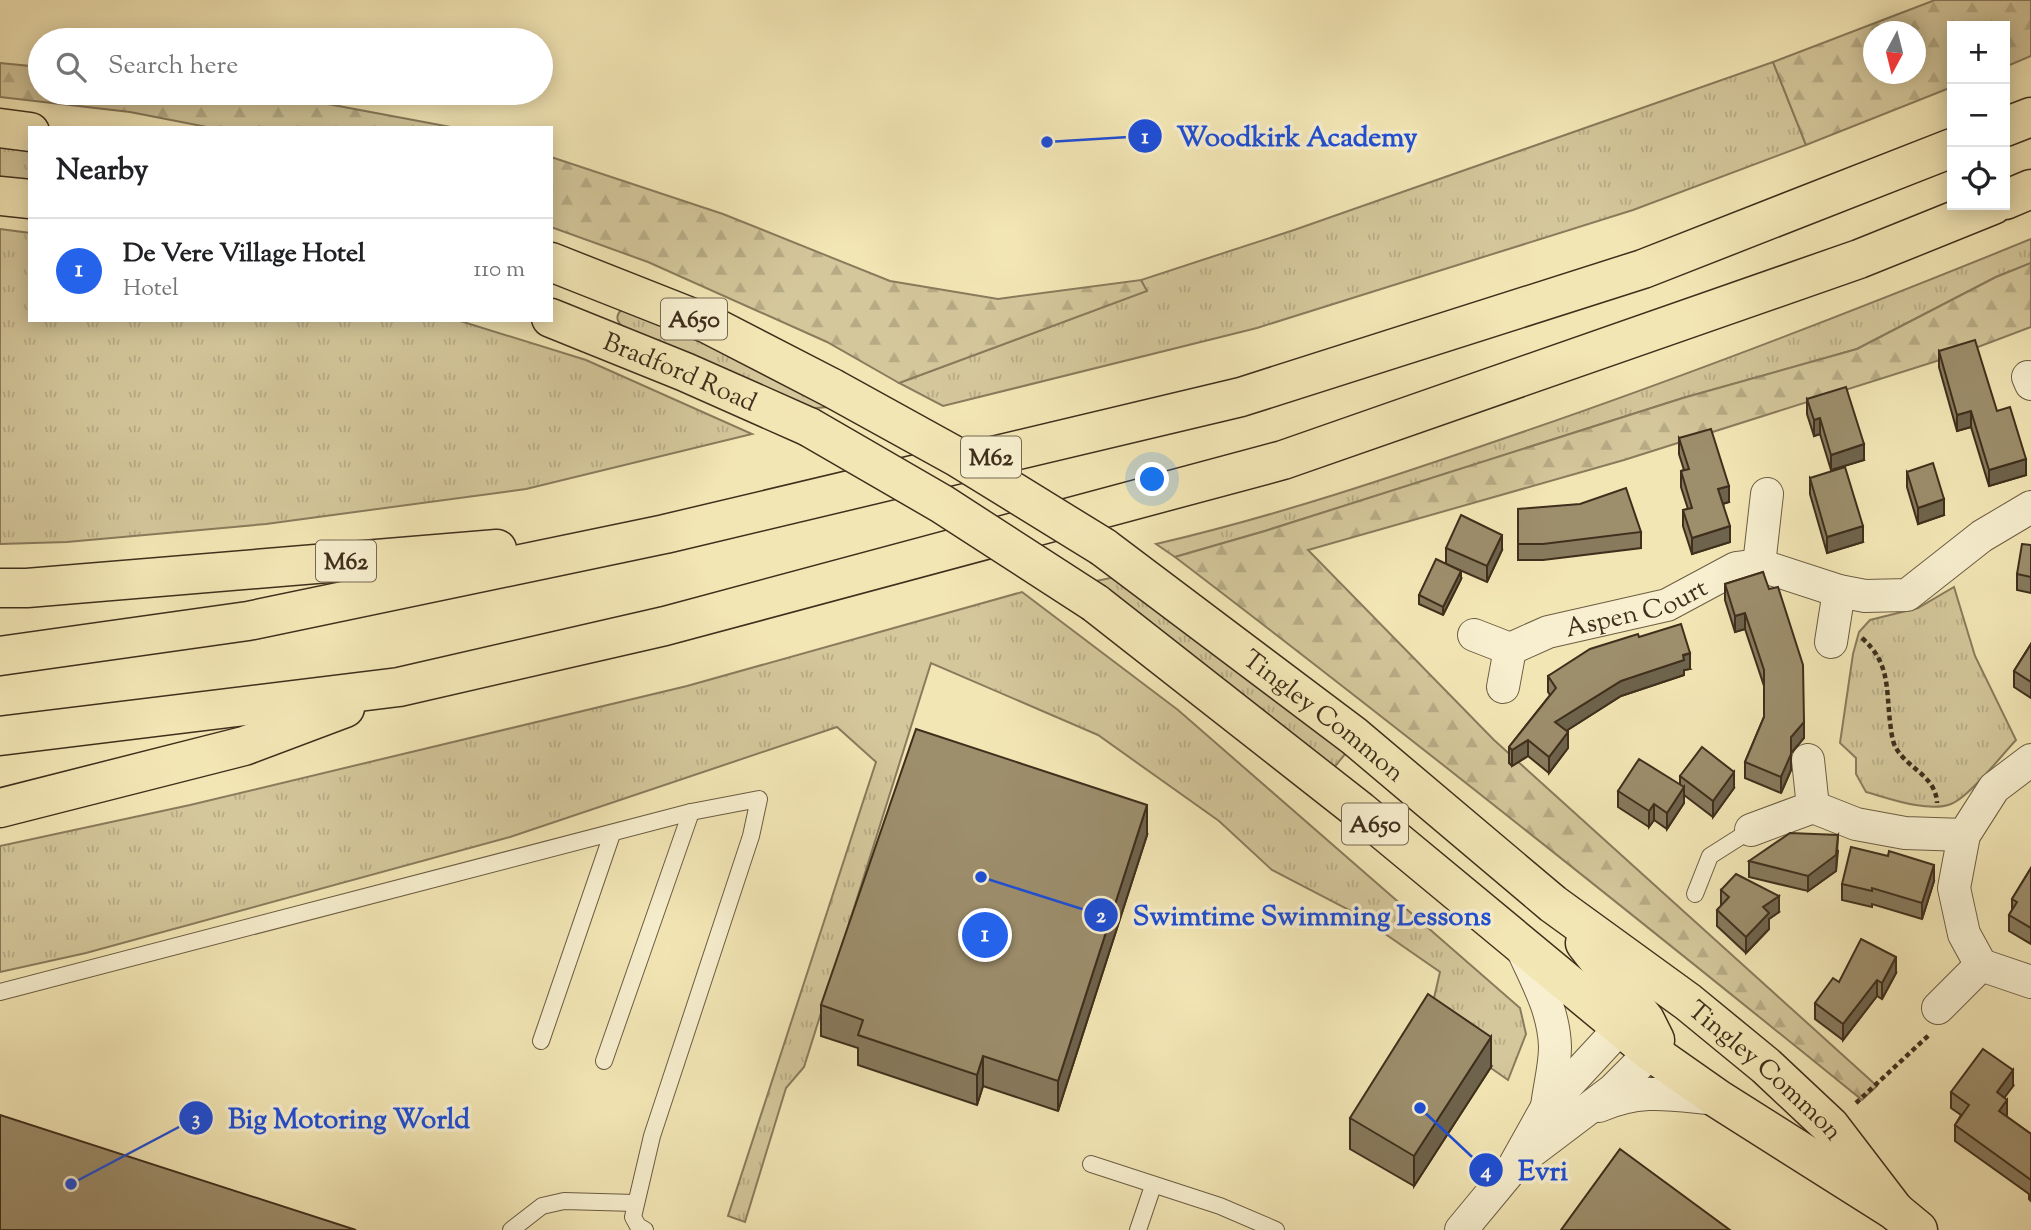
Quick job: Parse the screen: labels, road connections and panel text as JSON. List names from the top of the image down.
{
  "streets": {
    "main road": [
      "A650",
      "Bradford Road",
      "M62",
      "Tingley Common"
    ],
    "street": ["Aspen Court"]
  },
  "crossings": [
    ["Bradford Road", "Tingley Common"]
  ],
  "places": [
    "Woodkirk Academy",
    "Swimtime Swimming Lessons",
    "Evri",
    "Big Motoring World"
  ],
  "north": "bottom",
  "page": {
    "map_buttons": ["+", "−"],
    "search": "Search here",
    "heading": "Nearby",
    "list": [
      {
        "mark": "1",
        "name": "De Vere Village Hotel",
        "note": "Hotel",
        "value": "110 m"
      }
    ],
    "pins": "1"
  }
}
